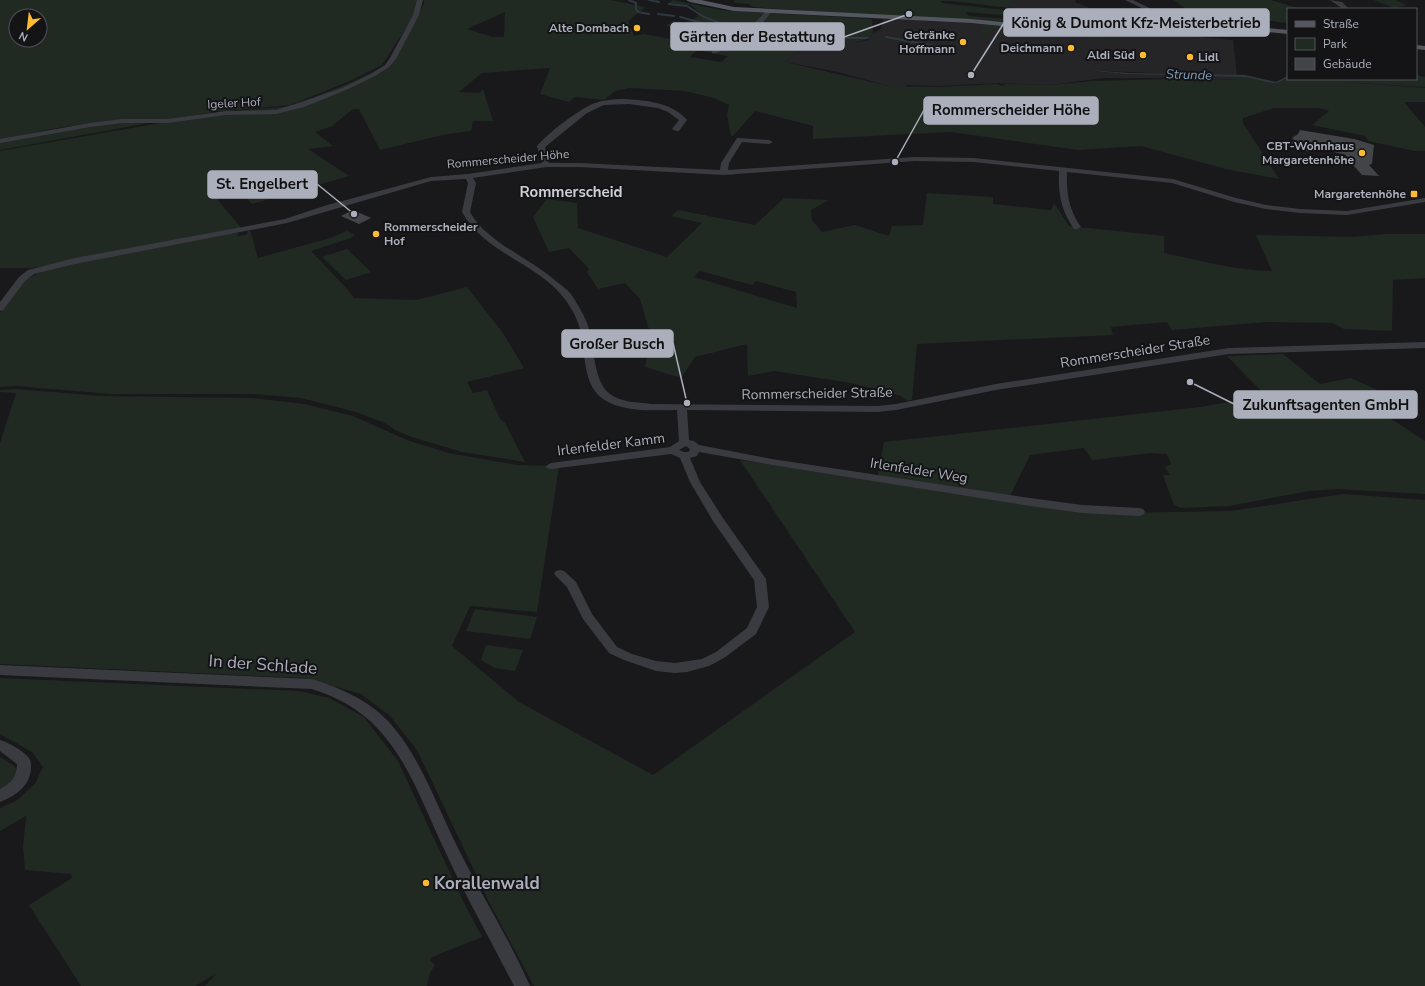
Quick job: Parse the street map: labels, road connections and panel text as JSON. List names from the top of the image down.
{
  "streets": {
    "street": [
      "Igeler Hof",
      "Rommerscheider Höhe",
      "Rommerscheider Straße",
      "Irlenfelder Kamm",
      "Irlenfelder Weg",
      "In der Schlade"
    ]
  },
  "crossings": [
    ["Rommerscheider Höhe", "Rommerscheider Straße"]
  ],
  "districts": ["Rommerscheid"],
  "water": ["Strunde"],
  "places": {
    "other": [
      "Gärten der Bestattung",
      "Alte Dombach",
      "Getränke Hoffmann",
      "Deichmann",
      "Aldi Süd",
      "Lidl",
      "König & Dumont Kfz-Meisterbetrieb",
      "CBT-Wohnhaus Margaretenhöhe",
      "Rommerscheider Höhe",
      "St. Engelbert",
      "Rommerscheider Hof",
      "Zukunftsagenten GmbH",
      "Großer Busch",
      "Korallenwald"
    ],
    "transit": ["Margaretenhöhe"]
  },
  "legend": ["Straße", "Park", "Gebäude"],
  "north": "bottom left"
}
